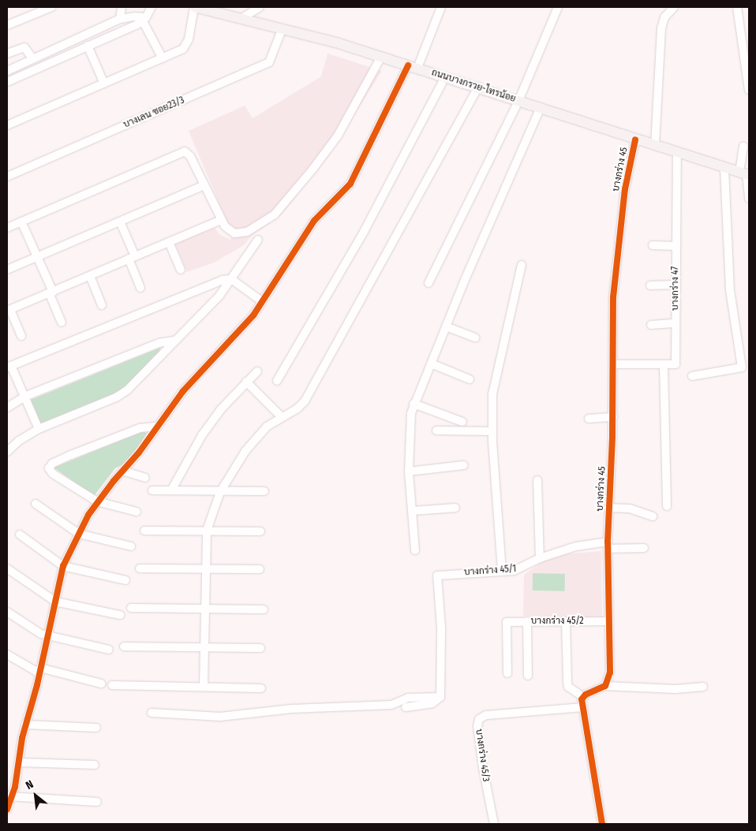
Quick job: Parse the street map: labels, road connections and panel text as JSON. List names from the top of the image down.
{
  "streets": {
    "main road": ["ถนนบางกรวย-ไทรน้อย"],
    "street": [
      "บางเลน ซอย23/3",
      "บางกร่าง 45",
      "บางกร่าง 47",
      "บางกร่าง 45/1",
      "บางกร่าง 45/2",
      "บางกร่าง 45/3"
    ]
  },
  "crossings": [
    ["ถนนบางกรวย-ไทรน้อย", "บางเลน ซอย23/3"],
    ["ถนนบางกรวย-ไทรน้อย", "บางกร่าง 45"],
    ["ถนนบางกรวย-ไทรน้อย", "บางกร่าง 47"],
    ["บางกร่าง 45", "บางกร่าง 45/1"],
    ["บางกร่าง 45", "บางกร่าง 45/2"]
  ],
  "north": "top left"
}
